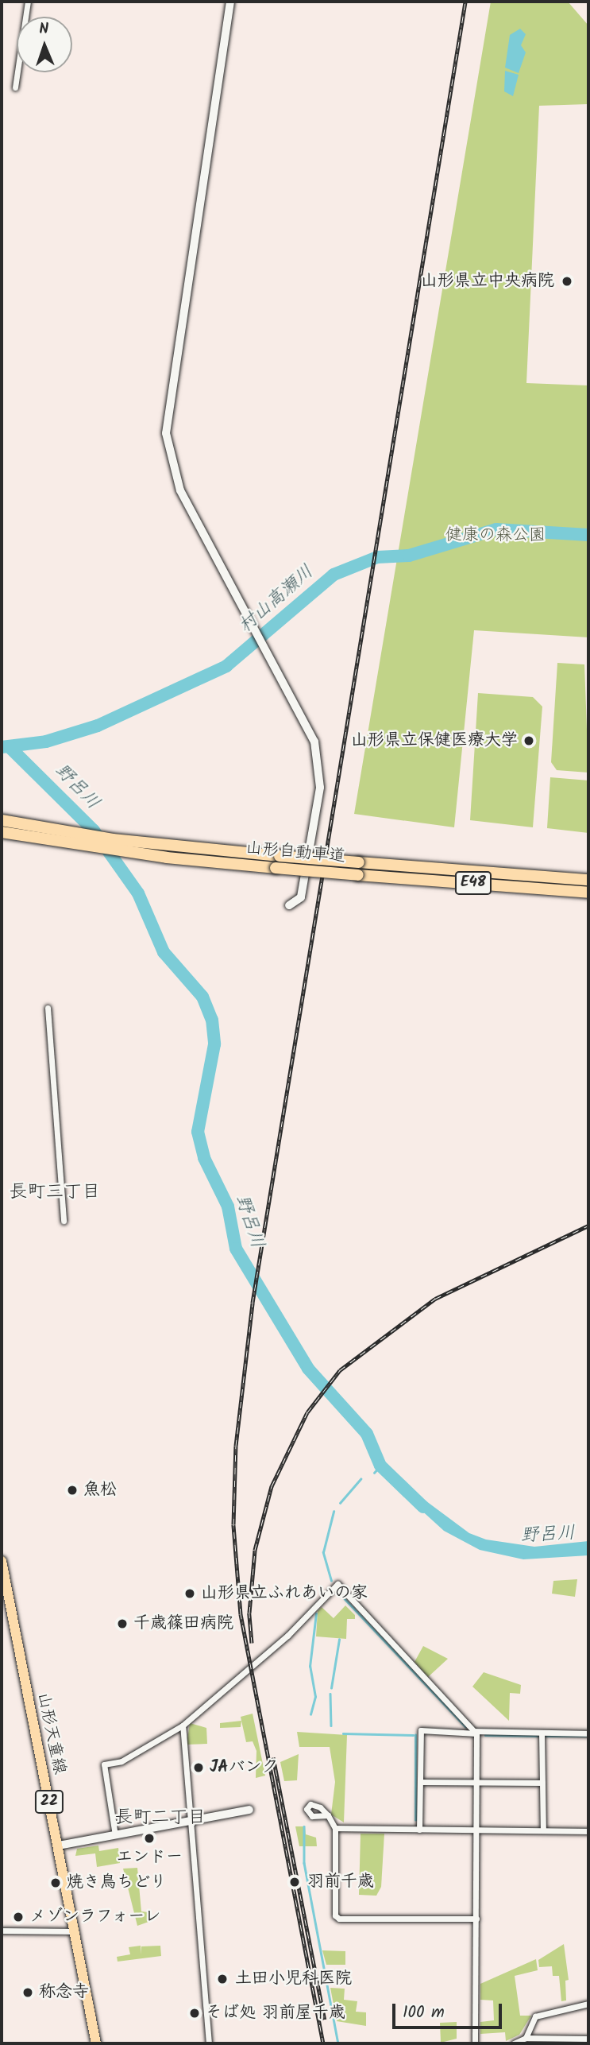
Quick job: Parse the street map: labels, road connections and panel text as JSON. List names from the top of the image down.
{
  "streets": {
    "highway": ["山形自動車道", "E48"],
    "main road": ["山形天童線", "22"]
  },
  "districts": ["長町三丁目", "長町二丁目"],
  "water": ["村山高瀬川", "野呂川"],
  "parks": ["健康の森公園"],
  "places": [
    "山形県立中央病院",
    "山形県立保健医療大学",
    "魚松",
    "山形県立ふれあいの家",
    "千歳篠田病院",
    "JAバンク",
    "エンドー",
    "羽前千歳",
    "焼き鳥ちどり",
    "メゾンラフォーレ",
    "土田小児科医院",
    "称念寺",
    "そば処 羽前屋千歳"
  ],
  "scale_bar": "100 m",
  "north": "top"
}
